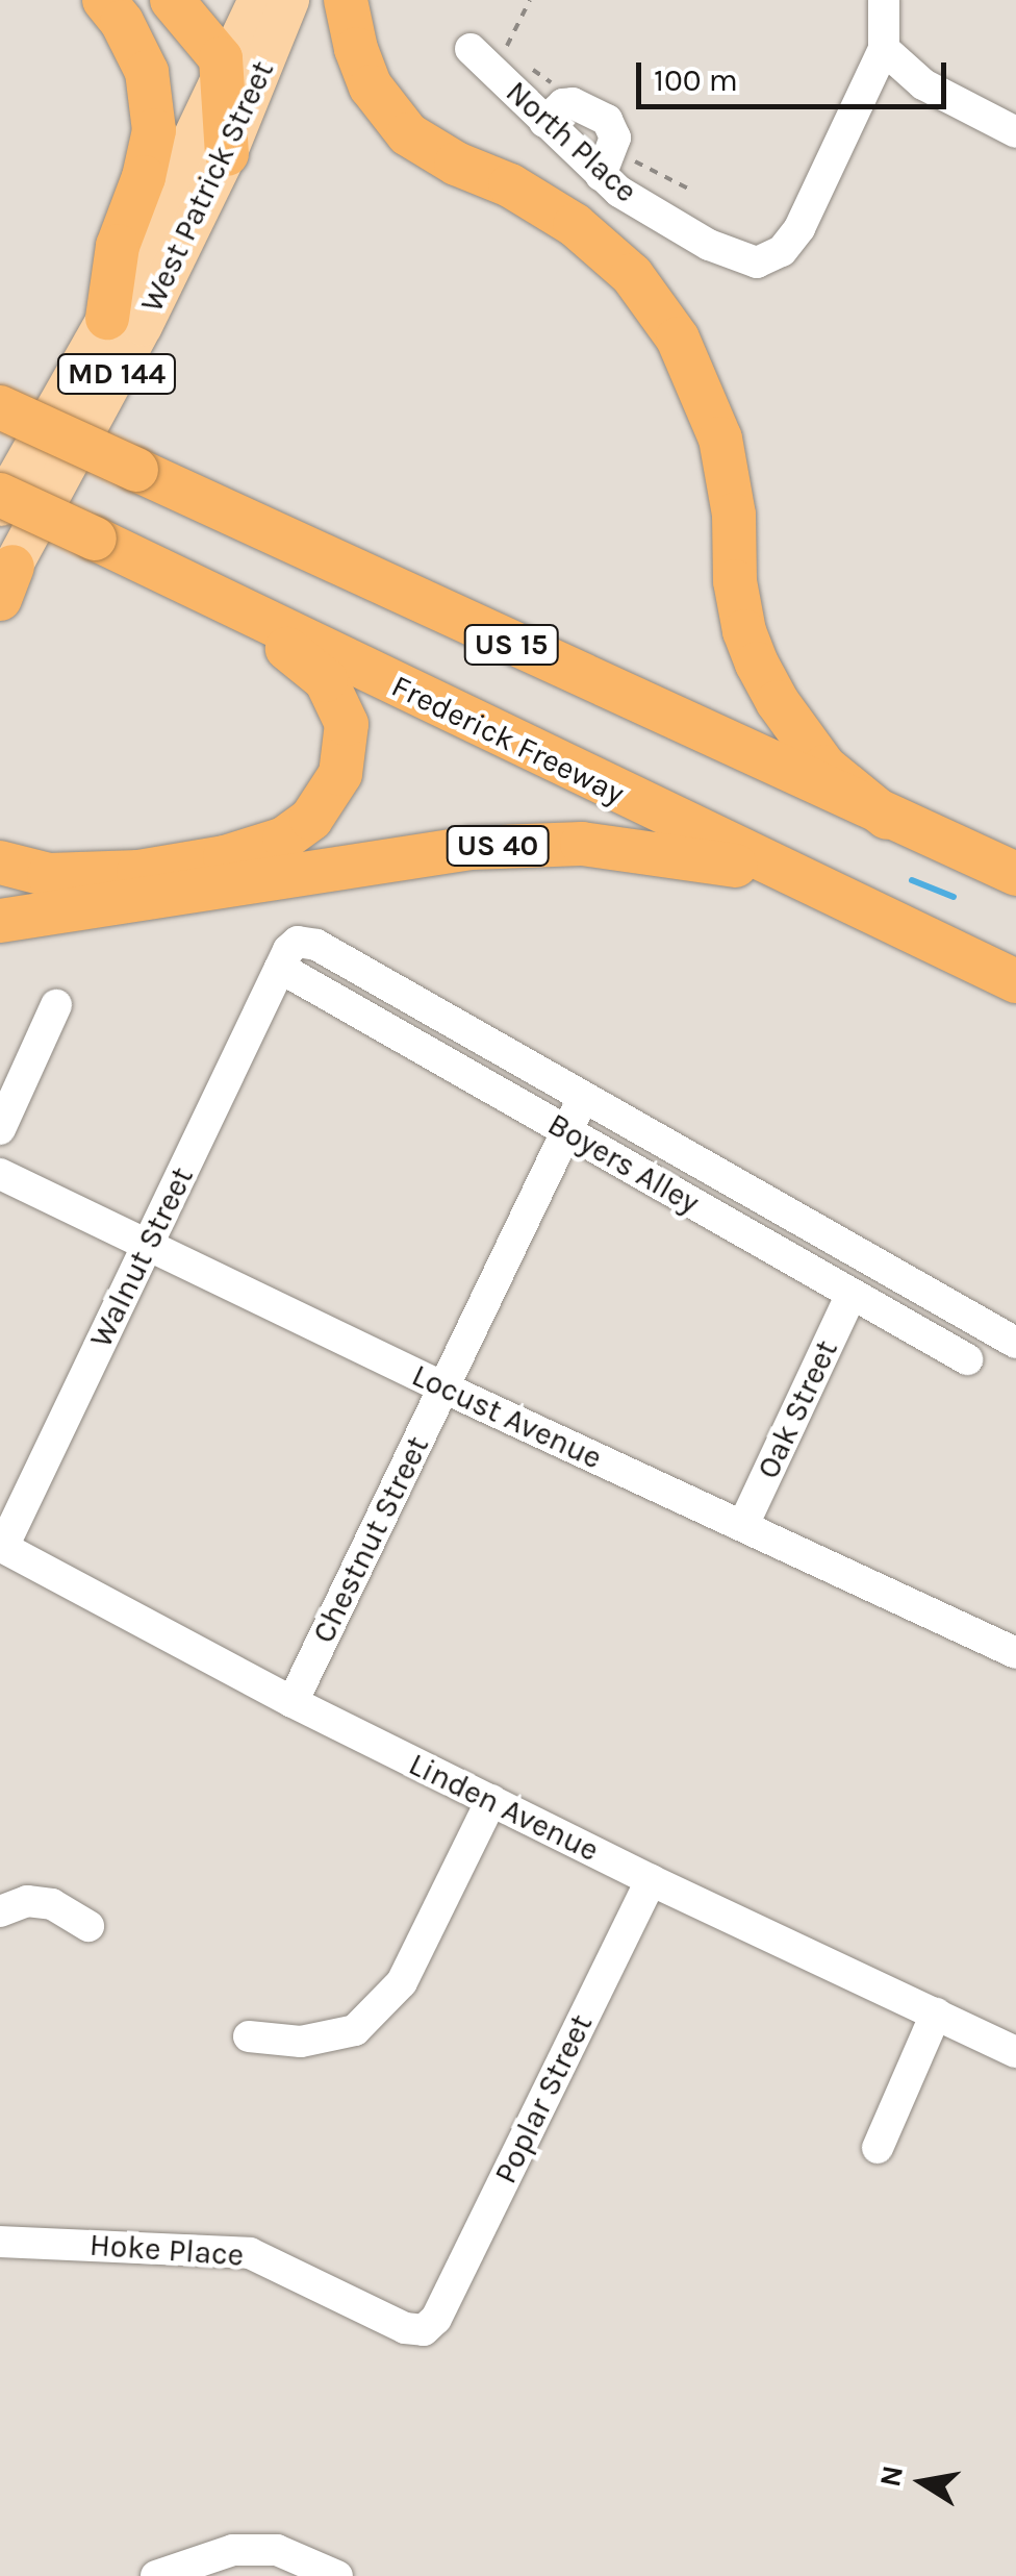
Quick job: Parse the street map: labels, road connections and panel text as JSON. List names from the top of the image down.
{
  "streets": {
    "highway": ["US 15", "Frederick Freeway", "US 40"],
    "main road": ["West Patrick Street", "MD 144"],
    "street": [
      "North Place",
      "Boyers Alley",
      "Walnut Street",
      "Oak Street",
      "Locust Avenue",
      "Chestnut Street",
      "Linden Avenue",
      "Poplar Street",
      "Hoke Place"
    ]
  },
  "crossings": [
    ["Frederick Freeway", "US 40"],
    ["Boyers Alley", "Walnut Street"],
    ["Boyers Alley", "Oak Street"],
    ["Boyers Alley", "Chestnut Street"],
    ["Walnut Street", "Locust Avenue"],
    ["Walnut Street", "Linden Avenue"],
    ["Oak Street", "Locust Avenue"],
    ["Locust Avenue", "Chestnut Street"],
    ["Chestnut Street", "Linden Avenue"],
    ["Linden Avenue", "Poplar Street"],
    ["Poplar Street", "Hoke Place"]
  ],
  "scale_bar": "100 m",
  "north": "left"
}
